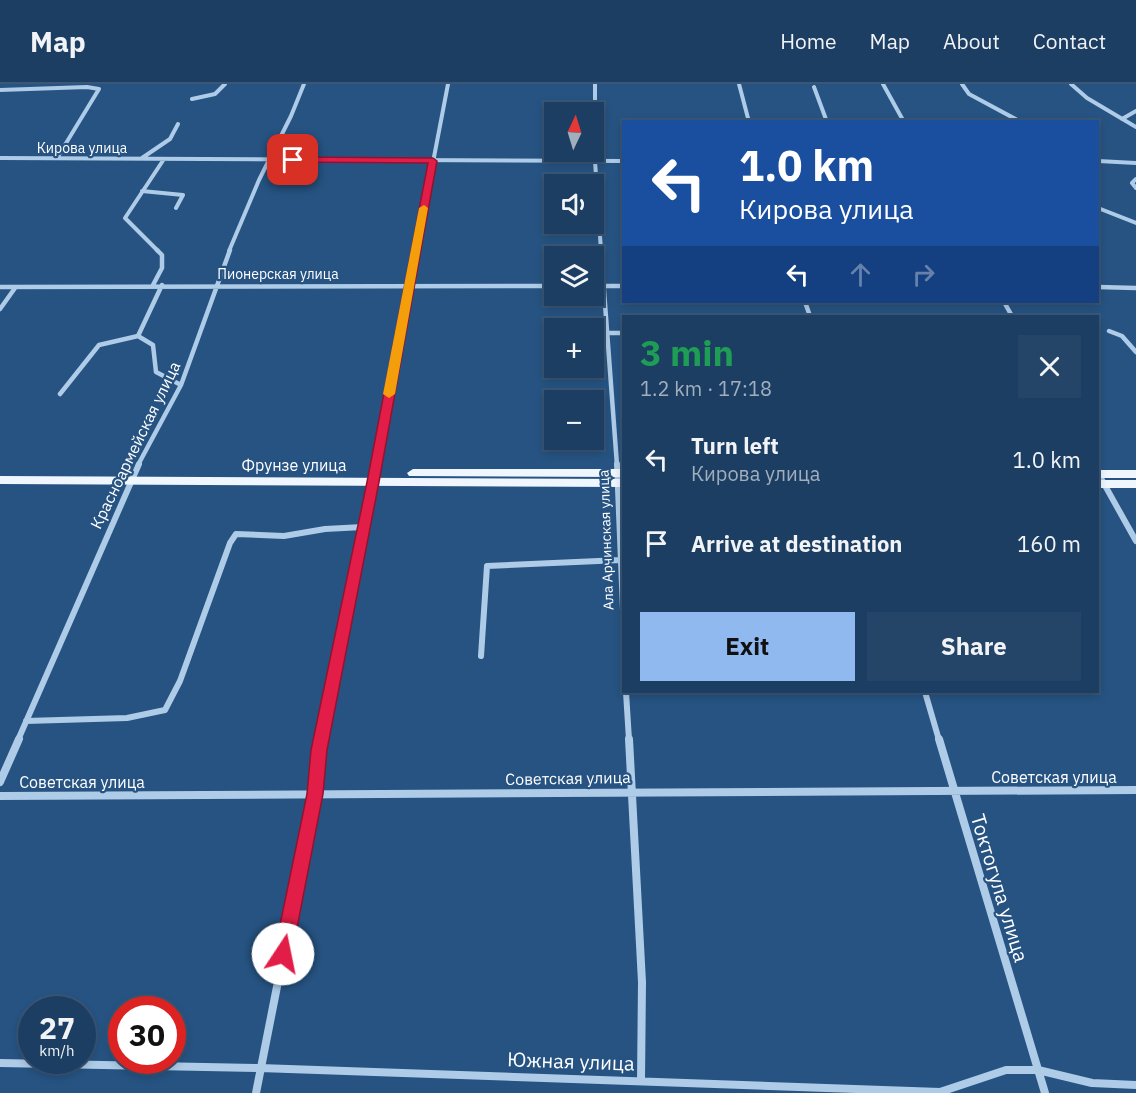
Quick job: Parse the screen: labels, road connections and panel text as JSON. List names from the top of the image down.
{
  "streets": {
    "main road": ["Фрунзе улица"],
    "street": [
      "Кирова улица",
      "Пионерская улица",
      "Красноармейская улица",
      "Ала Арчинская улица",
      "Советская улица",
      "Токтогула улица",
      "Южная улица"
    ]
  },
  "crossings": [
    ["Кирова улица", "Красноармейская улица"],
    ["Пионерская улица", "Красноармейская улица"],
    ["Красноармейская улица", "Фрунзе улица"],
    ["Фрунзе улица", "Ала Арчинская улица"],
    ["Советская улица", "Токтогула улица"],
    ["Токтогула улица", "Южная улица"]
  ],
  "north": "top",
  "page": {
    "header": "Map",
    "nav": [
      "Home",
      "Map",
      "About",
      "Contact"
    ],
    "map_buttons": ["+", "−"],
    "turn": ["1.0 km", "Кирова улица"],
    "heading": ["3 min", "1.2 km · 17:18"],
    "list": [
      {
        "name": "Turn left",
        "note": "Кирова улица",
        "value": "1.0 km"
      },
      {
        "name": "Arrive at destination",
        "value": "160 m"
      }
    ],
    "buttons": ["Exit", "Share"],
    "speed": "27 km/h",
    "limit": "30"
  }
}
